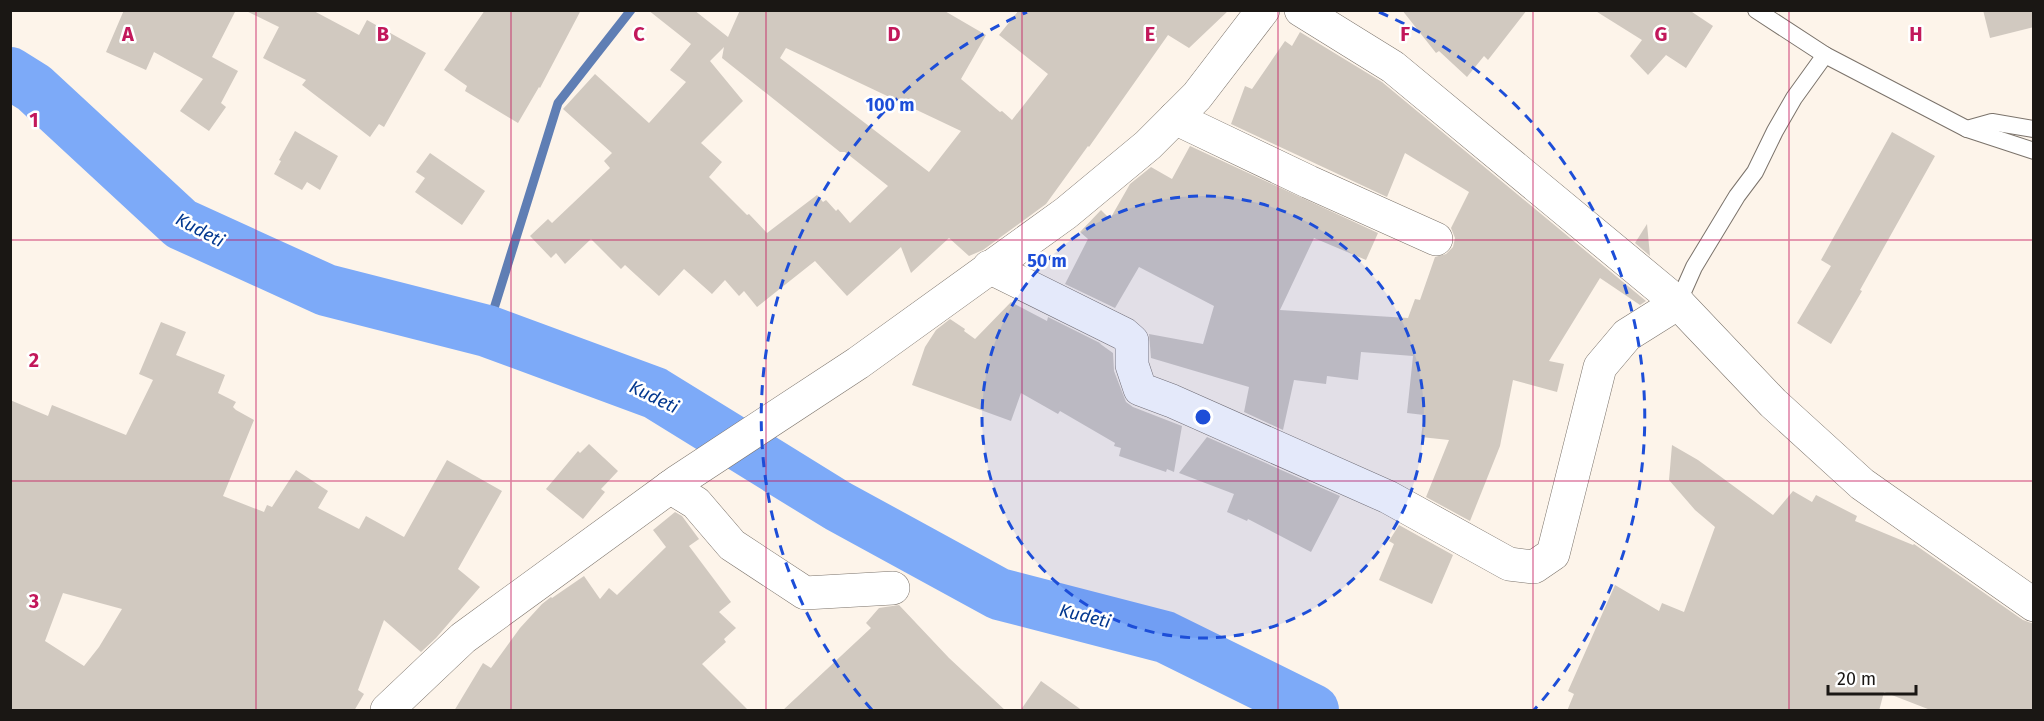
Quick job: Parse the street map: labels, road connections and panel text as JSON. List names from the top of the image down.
{
  "water": ["Kudeti"],
  "scale_bar": "20 m",
  "grid": {
    "columns": [
      "A",
      "B",
      "C",
      "D",
      "E",
      "F",
      "G",
      "H"
    ],
    "rows": ["1", "2", "3"]
  },
  "rings": ["100 m", "50 m"]
}
